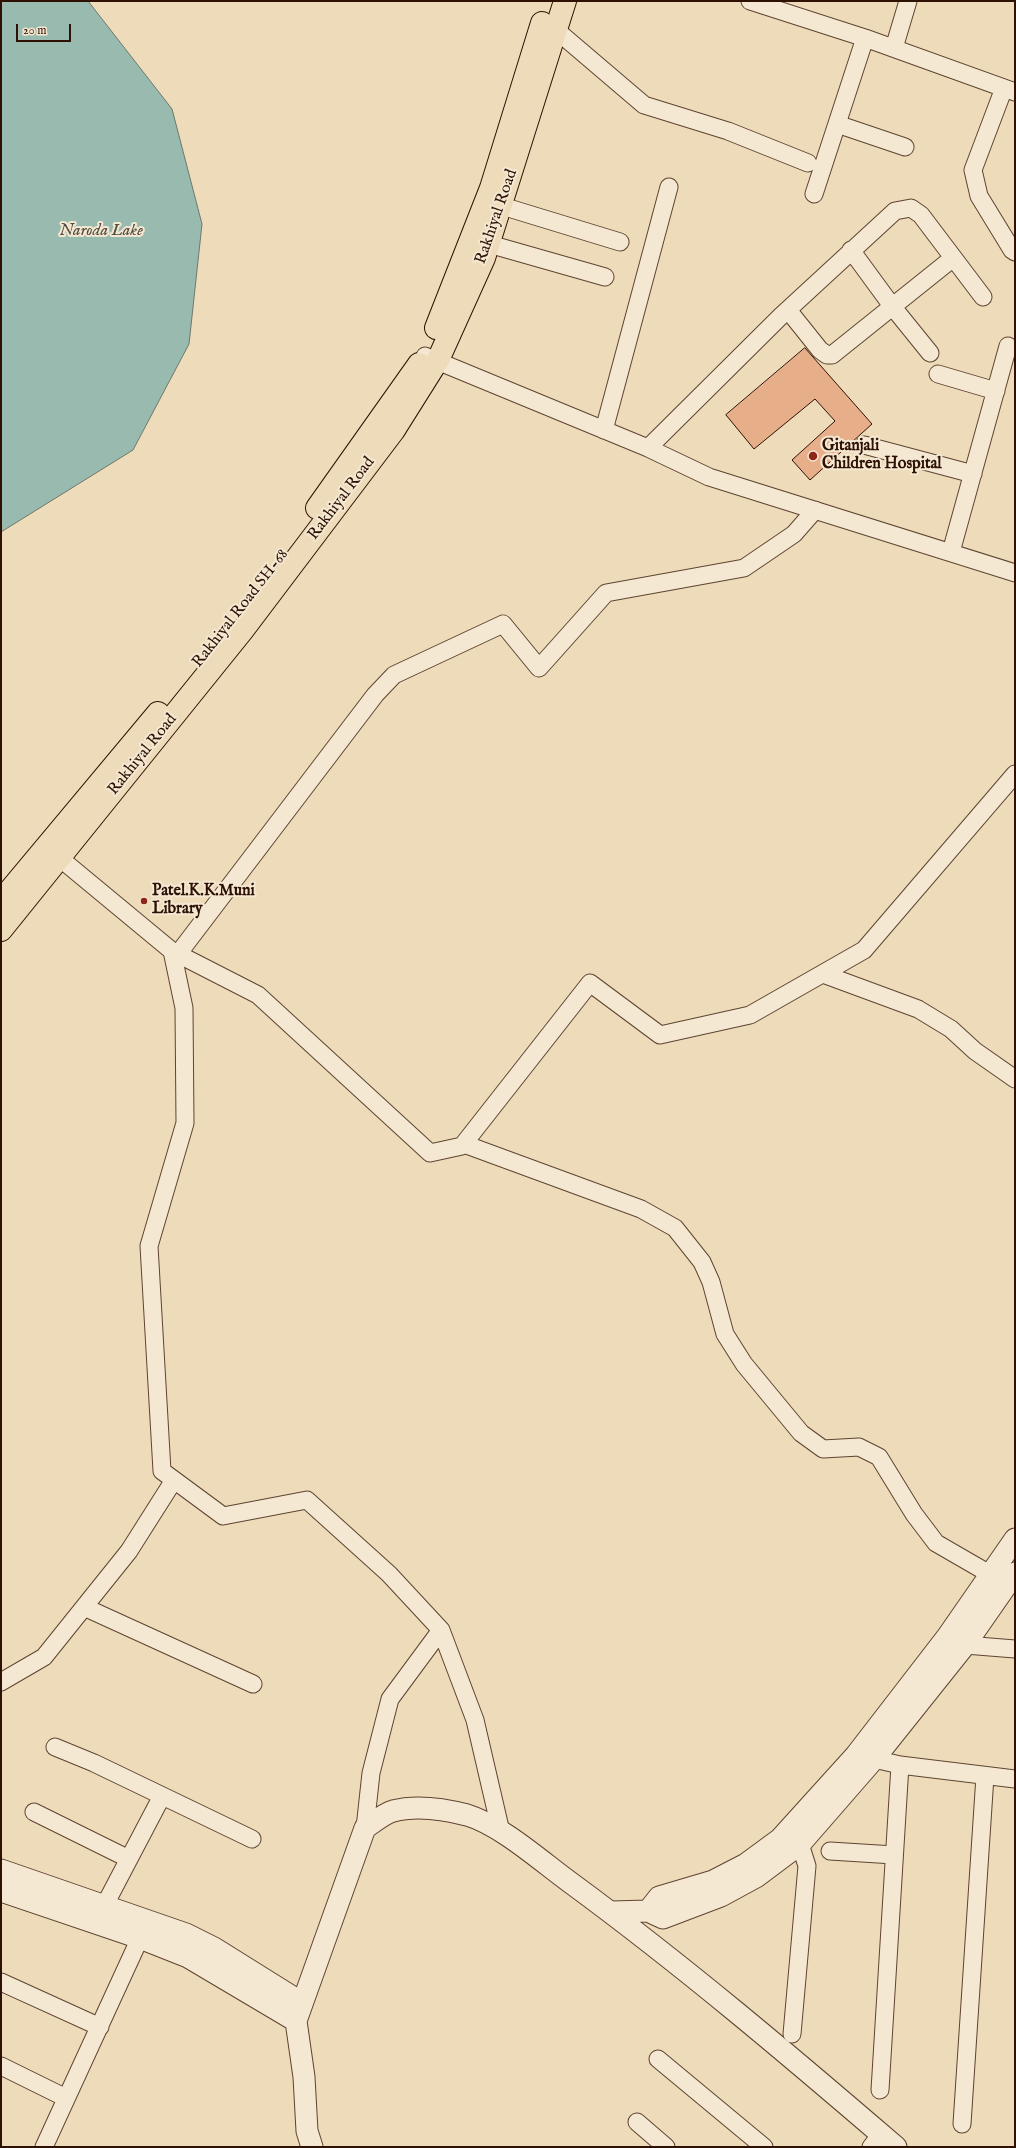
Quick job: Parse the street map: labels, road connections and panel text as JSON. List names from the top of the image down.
{
  "streets": {
    "main road": ["Rakhiyal Road"]
  },
  "water": ["Naroda Lake"],
  "places": ["Gitanjali Children Hospital", "Patel.K.K.Muni Library"],
  "scale_bar": "20 m"
}
